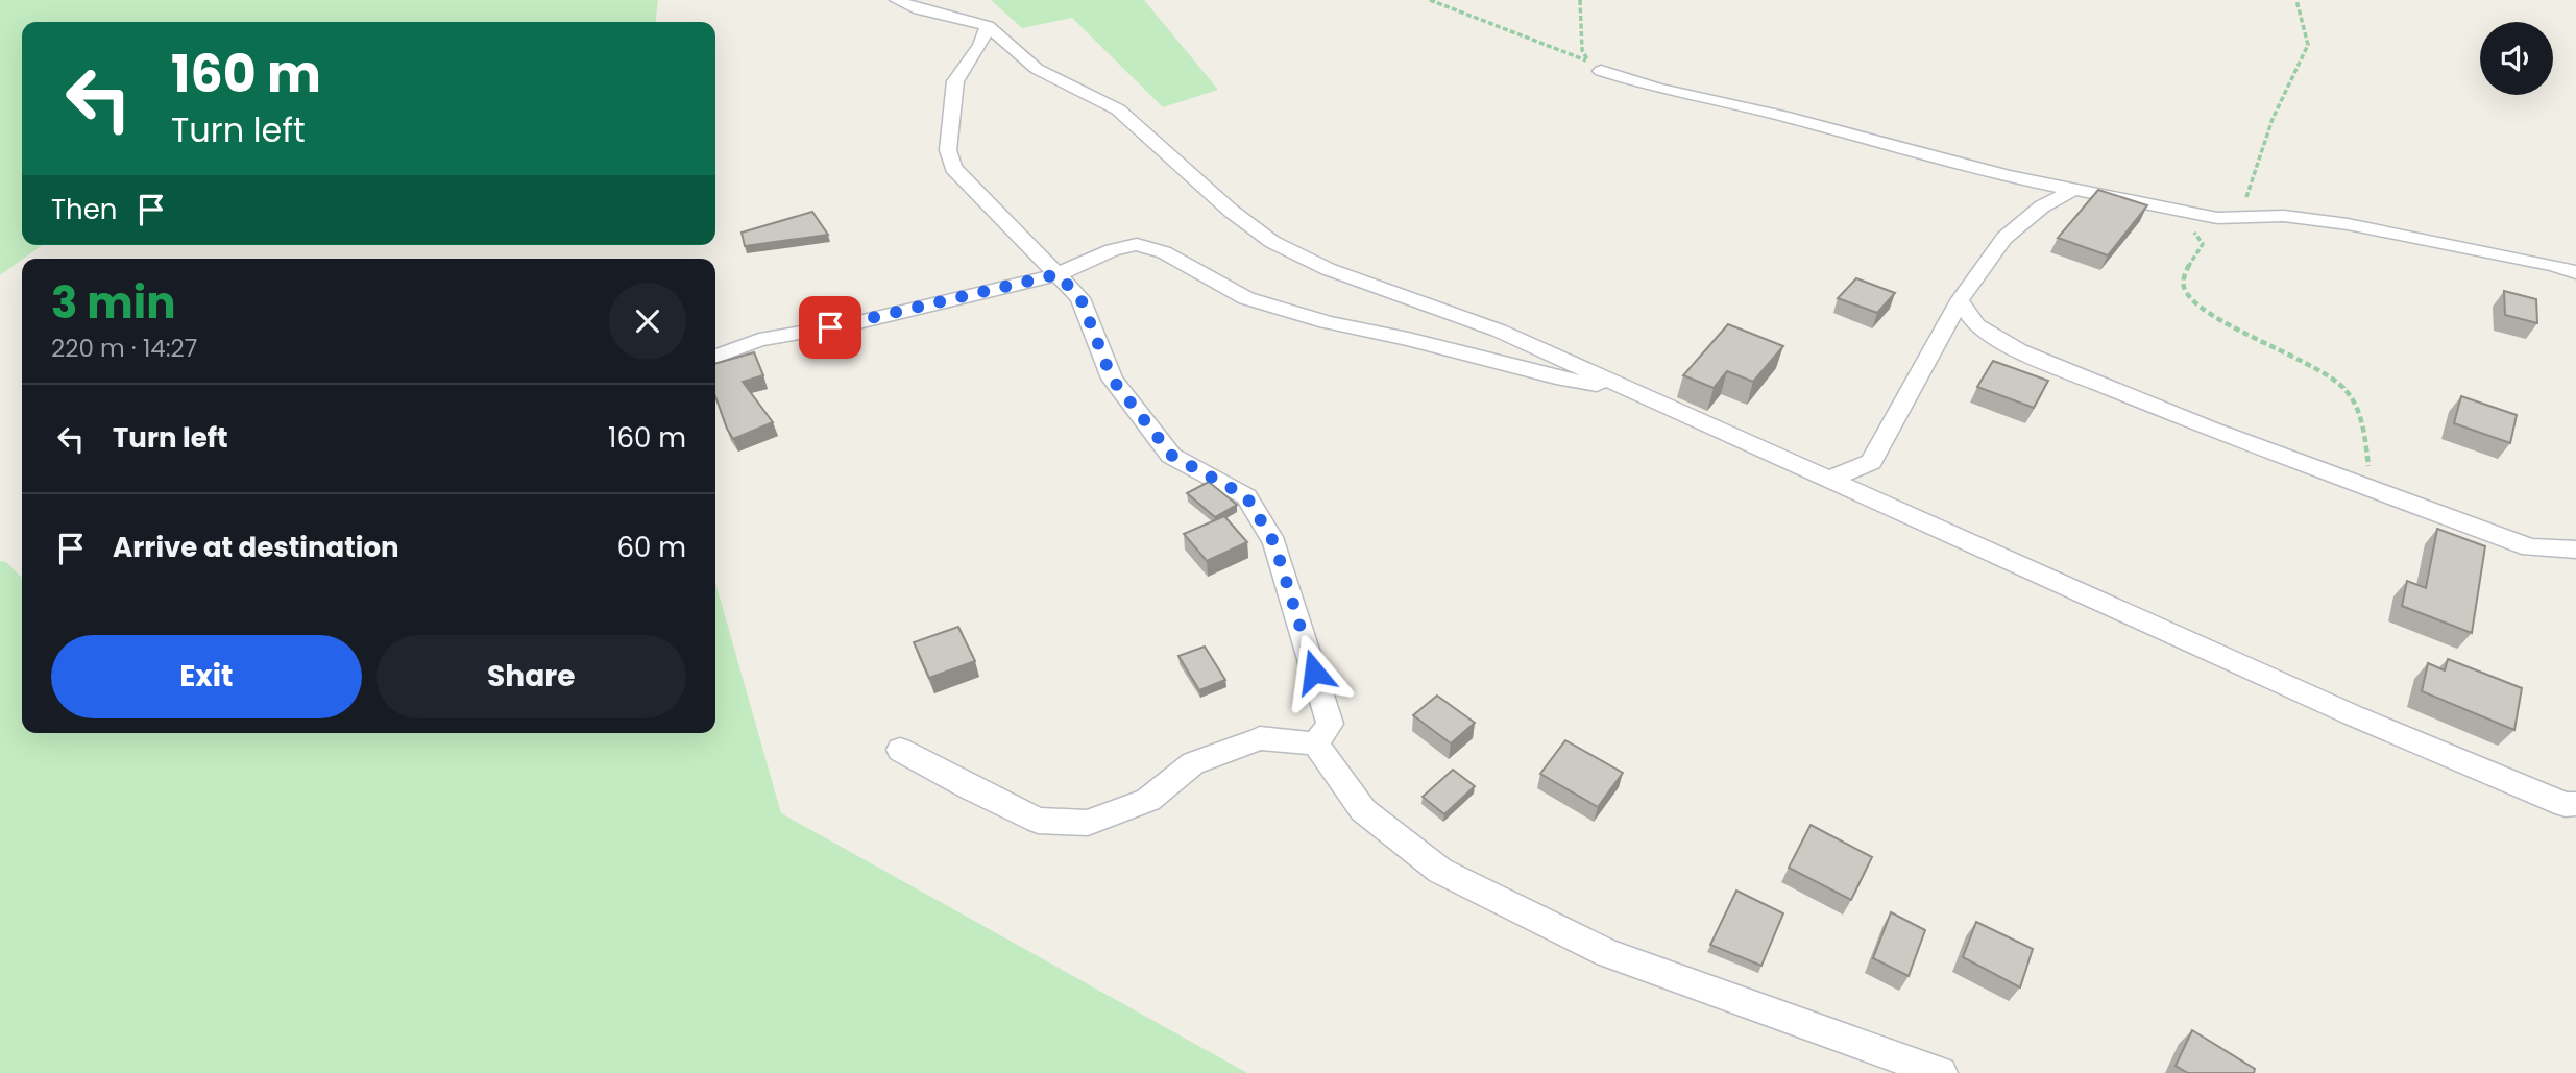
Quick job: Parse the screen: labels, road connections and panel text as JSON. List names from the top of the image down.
{
  "page": {
    "turn": ["160 m", "Turn left"],
    "then": "Then",
    "heading": ["3 min", "220 m · 14:27"],
    "list": [
      {
        "name": "Turn left",
        "value": "160 m"
      },
      {
        "name": "Arrive at destination",
        "value": "60 m"
      }
    ],
    "buttons": ["Exit", "Share"]
  }
}
